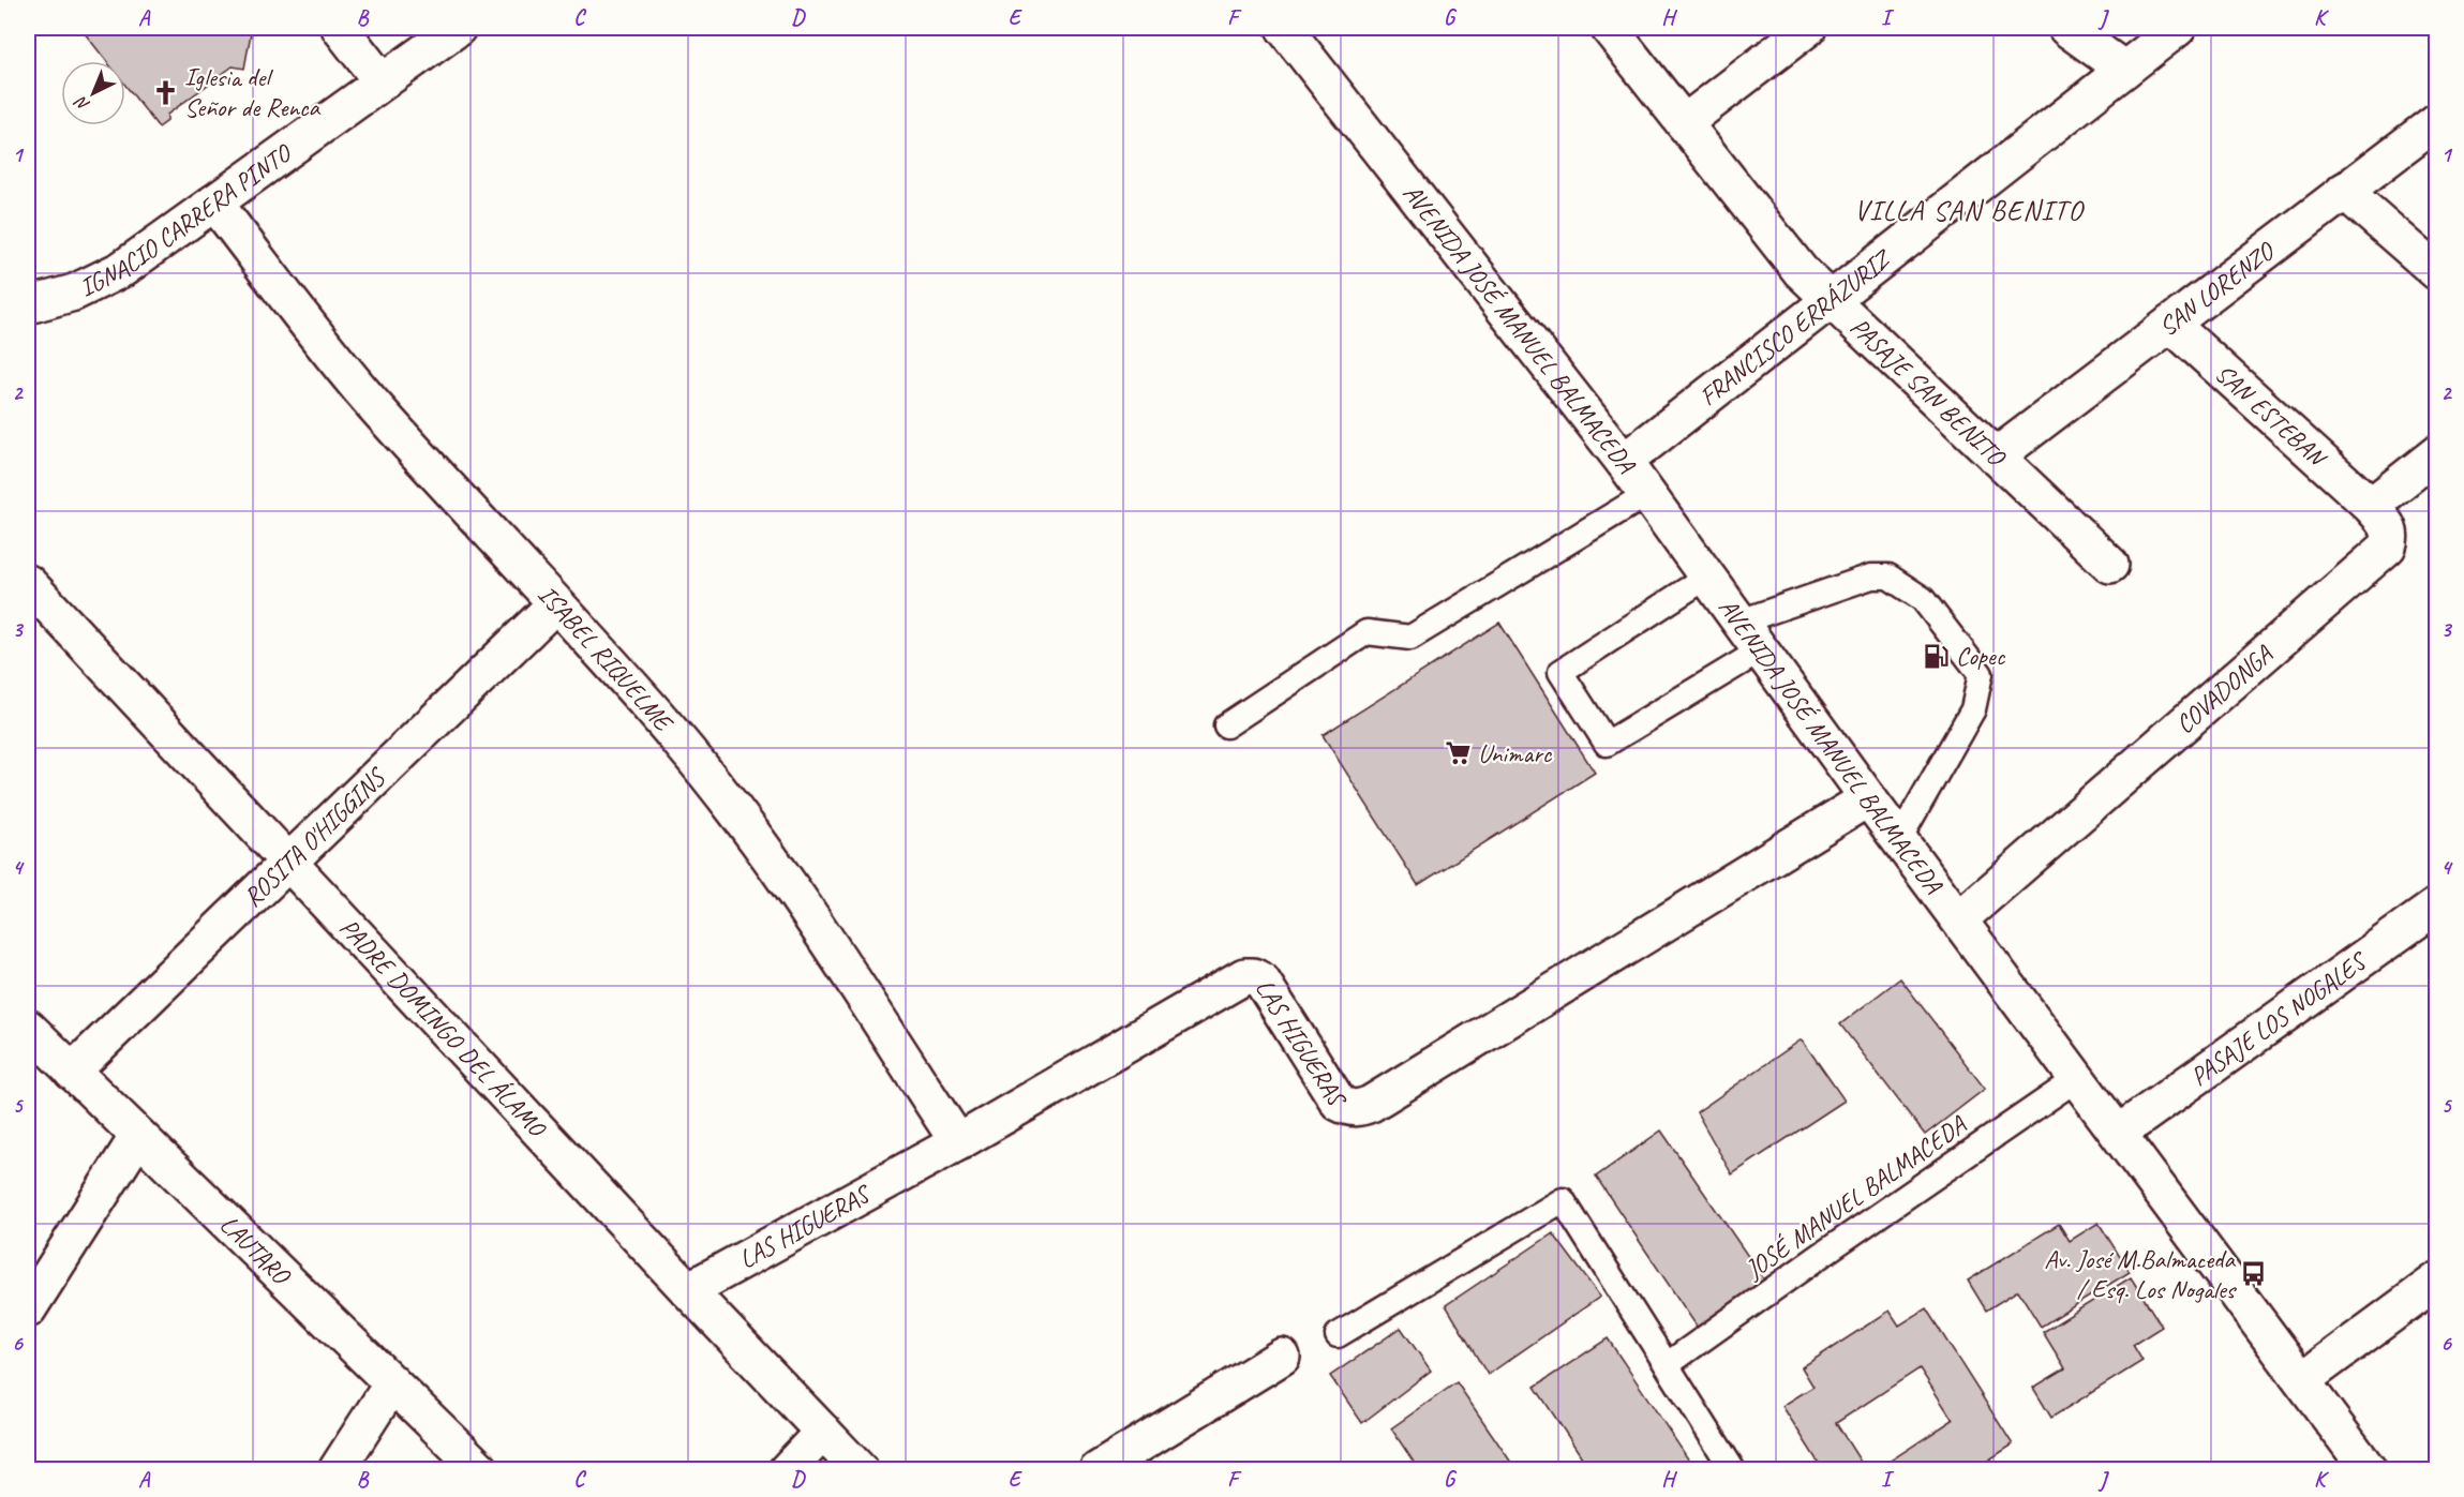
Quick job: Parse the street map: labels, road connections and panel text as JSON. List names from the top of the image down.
{
  "streets": {
    "street": [
      "IGNACIO CARRERA PINTO",
      "SAN LORENZO",
      "AVENIDA JOSÉ MANUEL BALMACEDA",
      "FRANCISCO ERRÁZURIZ",
      "PASAJE SAN BENITO",
      "SAN ESTEBAN",
      "ISABEL RIQUELME",
      "COVADONGA",
      "ROSITA O'HIGGINS",
      "PASAJE LOS NOGALES",
      "PADRE DOMINGO DEL ÁLAMO",
      "LAS HIGUERAS",
      "LAUTARO"
    ],
    "lane": ["JOSÉ MANUEL BALMACEDA"]
  },
  "crossings": [
    ["IGNACIO CARRERA PINTO", "ISABEL RIQUELME"],
    ["SAN LORENZO", "PASAJE SAN BENITO"],
    ["SAN LORENZO", "SAN ESTEBAN"],
    ["AVENIDA JOSÉ MANUEL BALMACEDA", "FRANCISCO ERRÁZURIZ"],
    ["AVENIDA JOSÉ MANUEL BALMACEDA", "COVADONGA"],
    ["AVENIDA JOSÉ MANUEL BALMACEDA", "PASAJE LOS NOGALES"],
    ["AVENIDA JOSÉ MANUEL BALMACEDA", "LAS HIGUERAS"],
    ["AVENIDA JOSÉ MANUEL BALMACEDA", "JOSÉ MANUEL BALMACEDA"],
    ["FRANCISCO ERRÁZURIZ", "PASAJE SAN BENITO"],
    ["SAN ESTEBAN", "COVADONGA"],
    ["ISABEL RIQUELME", "ROSITA O'HIGGINS"],
    ["ISABEL RIQUELME", "LAS HIGUERAS"],
    ["ROSITA O'HIGGINS", "PADRE DOMINGO DEL ÁLAMO"],
    ["ROSITA O'HIGGINS", "LAUTARO"],
    ["PADRE DOMINGO DEL ÁLAMO", "LAS HIGUERAS"]
  ],
  "districts": ["VILLA SAN BENITO"],
  "places": {
    "church": ["Iglesia del Señor de Renca"],
    "fuel station": ["Copec"],
    "supermarket": ["Unimarc"],
    "bus stop": ["Av. José M.Balmaceda / Esq. Los Nogales"]
  },
  "north": "bottom left",
  "grid": {
    "columns": [
      "A",
      "B",
      "C",
      "D",
      "E",
      "F",
      "G",
      "H",
      "I",
      "J",
      "K"
    ],
    "rows": [
      "1",
      "2",
      "3",
      "4",
      "5",
      "6"
    ]
  }
}
